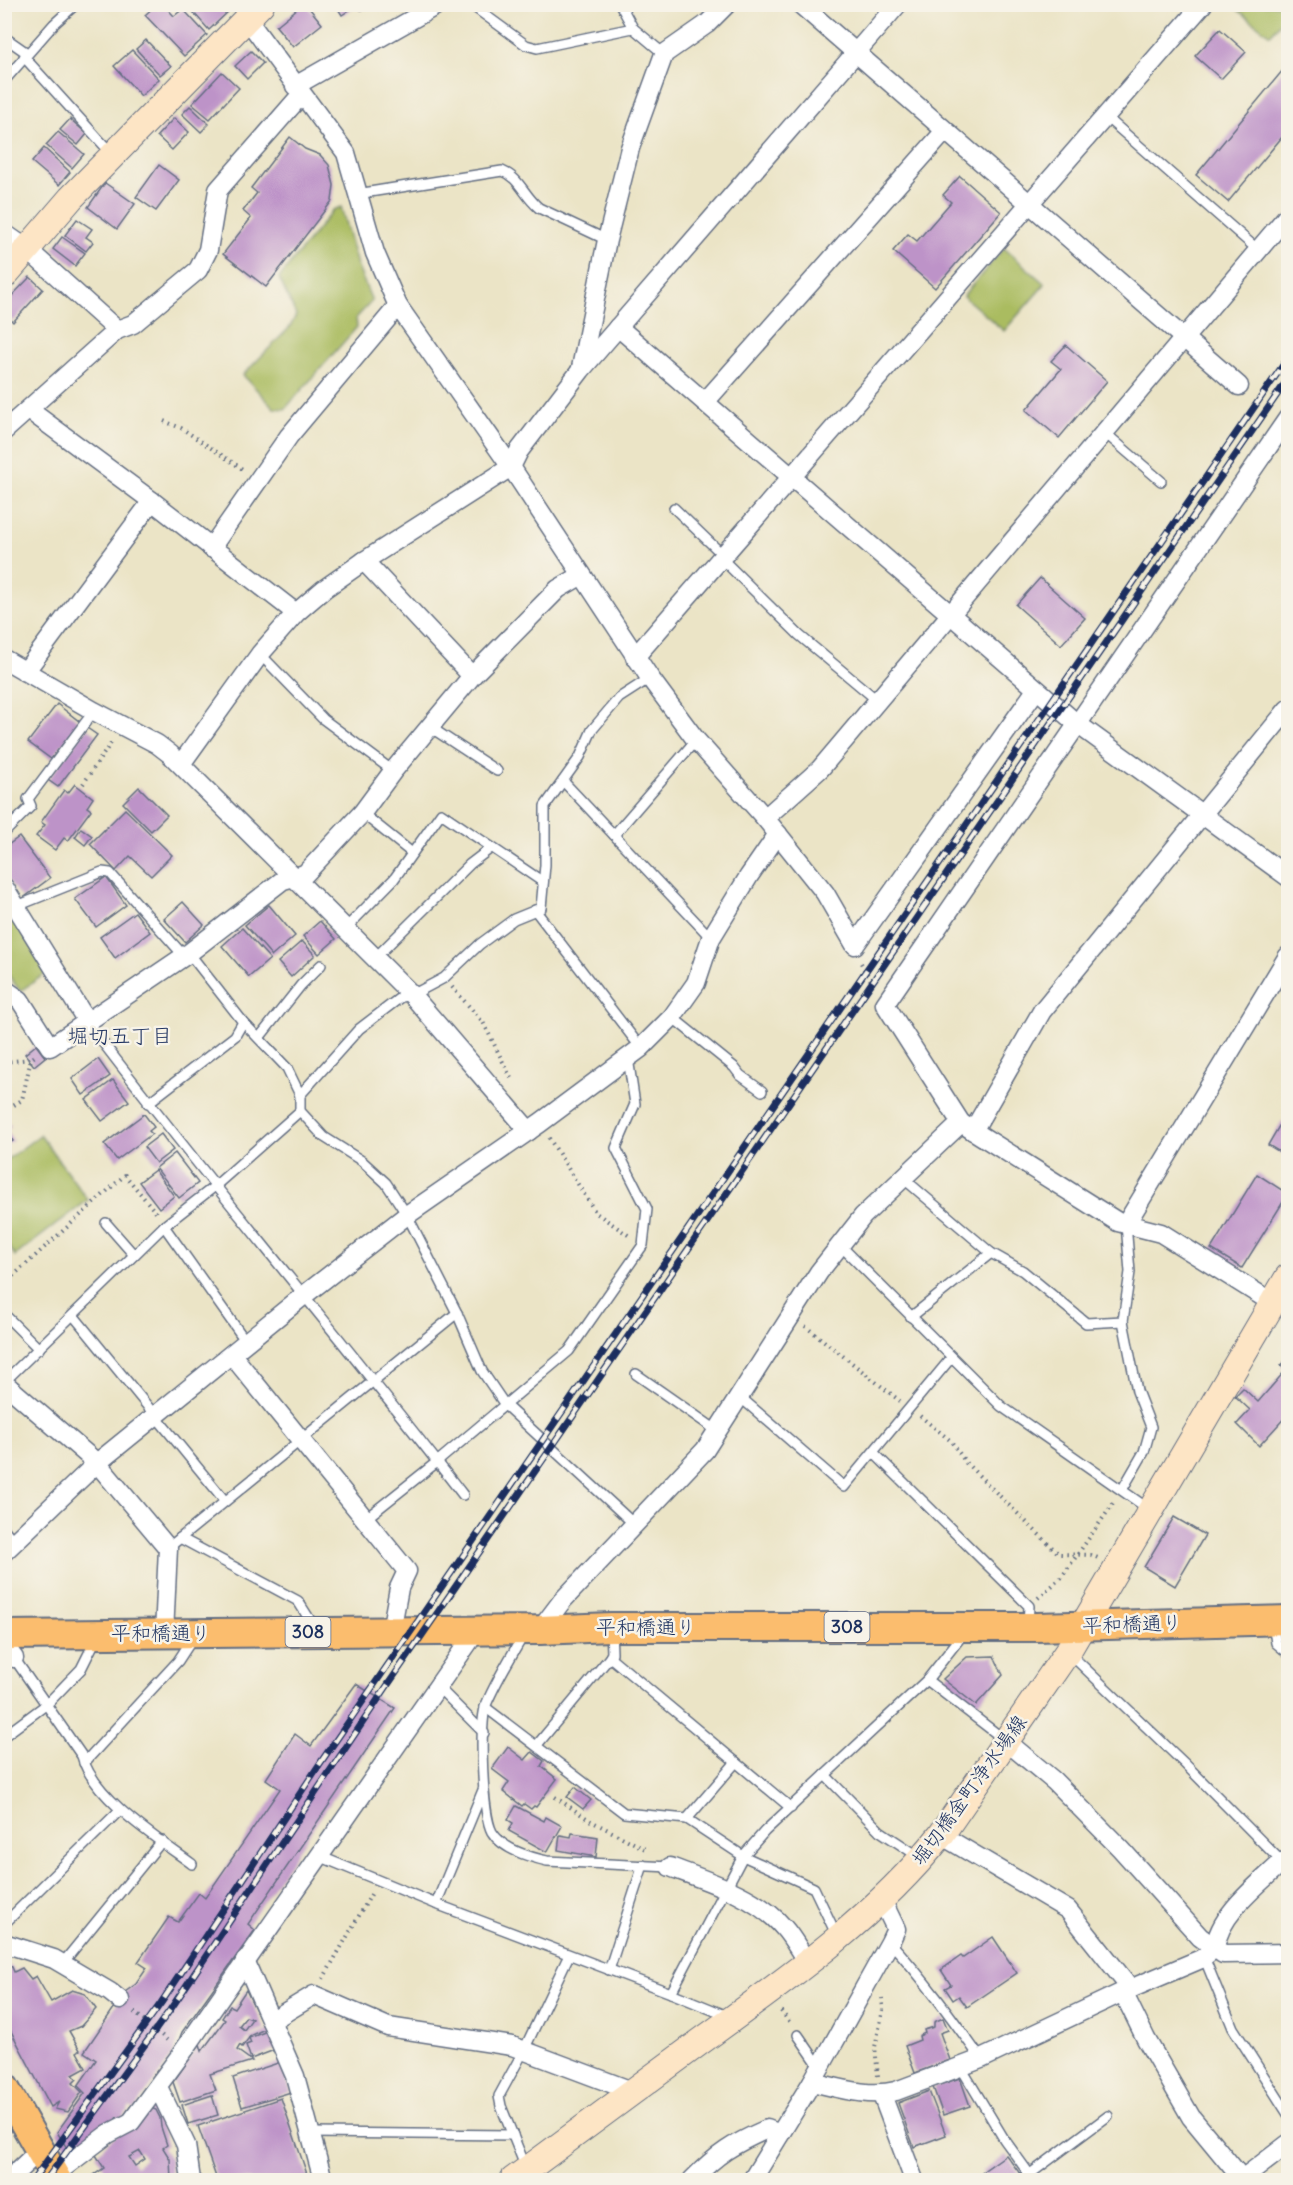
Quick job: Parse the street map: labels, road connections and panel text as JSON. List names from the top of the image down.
{
  "streets": {
    "main road": ["平和橋通り", "308"],
    "street": ["堀切橋金町浄水場線"]
  },
  "crossings": [
    ["平和橋通り", "堀切橋金町浄水場線"]
  ],
  "districts": ["堀切五丁目"]
}
